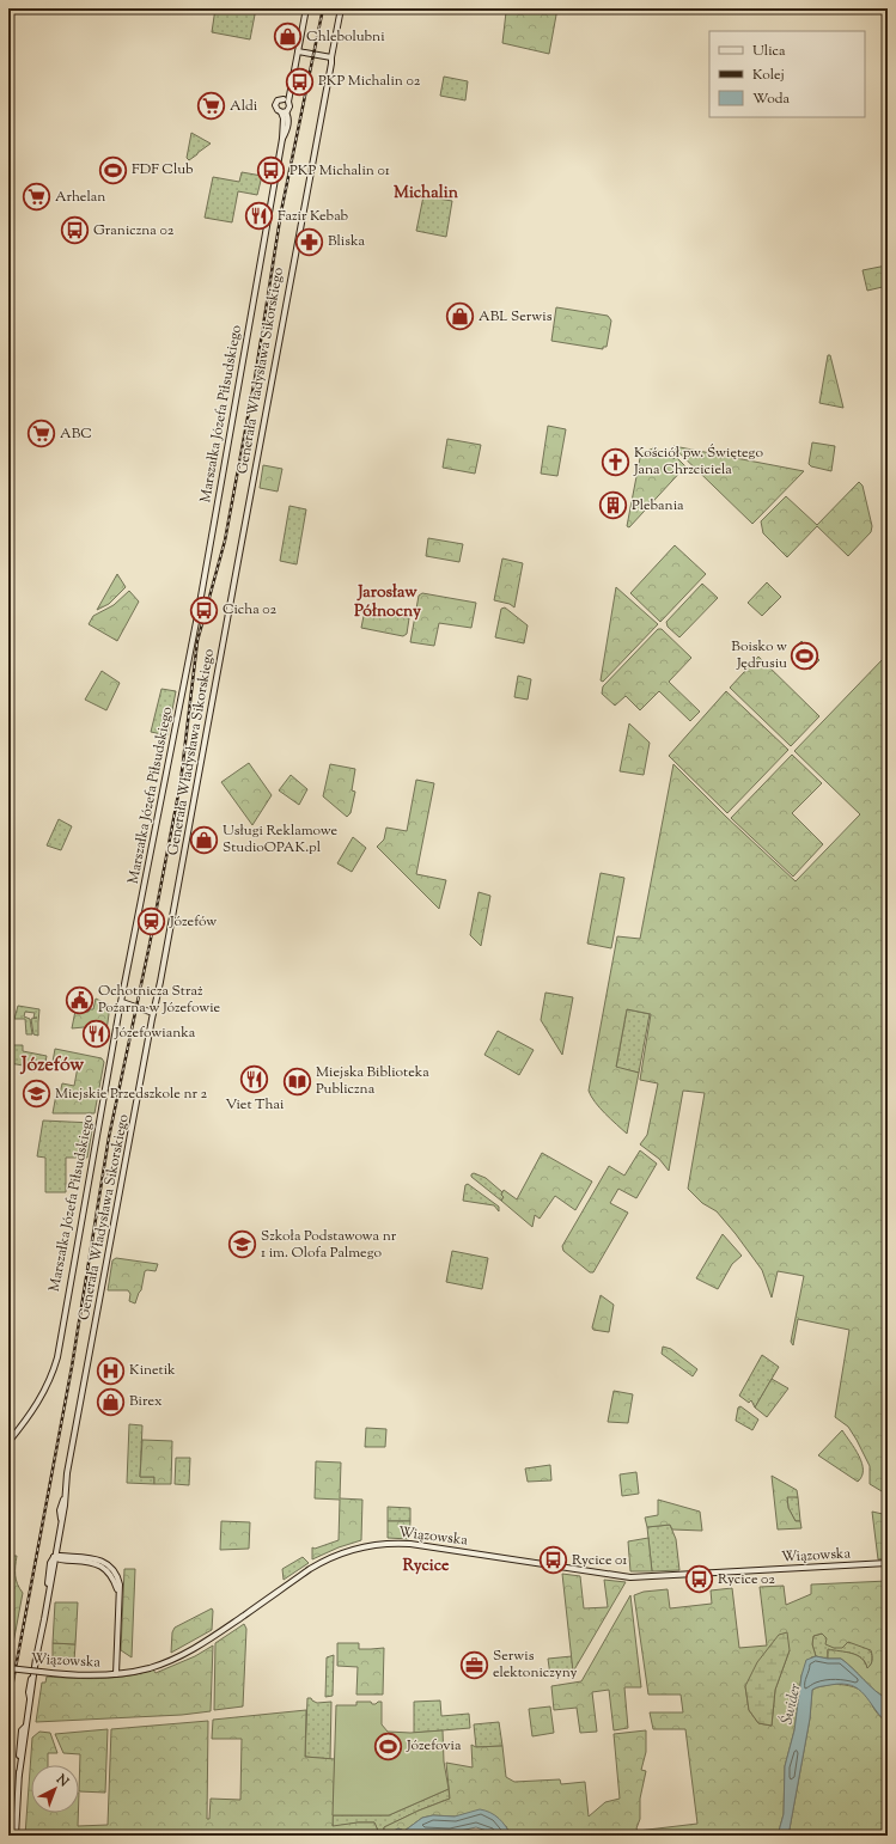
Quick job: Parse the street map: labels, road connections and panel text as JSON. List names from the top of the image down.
{
  "streets": {
    "main road": ["Generała Władysława Sikorskiego", "Marszałka Józefa Piłsudskiego", "Wiązowska"]
  },
  "districts": [
    "Michalin",
    "Jarosław Północny",
    "Józefów",
    "Rycice"
  ],
  "water": ["Świder"],
  "places": {
    "shop": [
      "Chlebolubni",
      "ABL Serwis",
      "Usługi Reklamowe StudioOPAK.pl",
      "Birex"
    ],
    "bus stop": [
      "PKP Michalin 02",
      "PKP Michalin 01",
      "Graniczna 02",
      "Cicha 02",
      "Rycice 01",
      "Rycice 02"
    ],
    "supermarket": ["Aldi", "Arhelan", "ABC"],
    "sports": ["FDF Club", "Boisko w Jędrusiu", "Józefovia"],
    "restaurant": ["Fazir Kebab", "Józefowianka", "Viet Thai"],
    "pharmacy": ["Bliska"],
    "church": ["Kościół pw. Świętego Jana Chrzciciela"],
    "building": ["Plebania"],
    "station": ["Józefów"],
    "public building": ["Ochotnicza Straż Pożarna w Józefowie"],
    "library": ["Miejska Biblioteka Publiczna"],
    "school or university": ["Miejskie Przedszkole nr 2", "Szkoła Podstawowa nr 1 im. Olofa Palmego"],
    "hospital": ["Kinetik"],
    "office": ["Serwis elektoniczyny"]
  },
  "legend": ["Ulica", "Kolej", "Woda"],
  "north": "top right"
}
